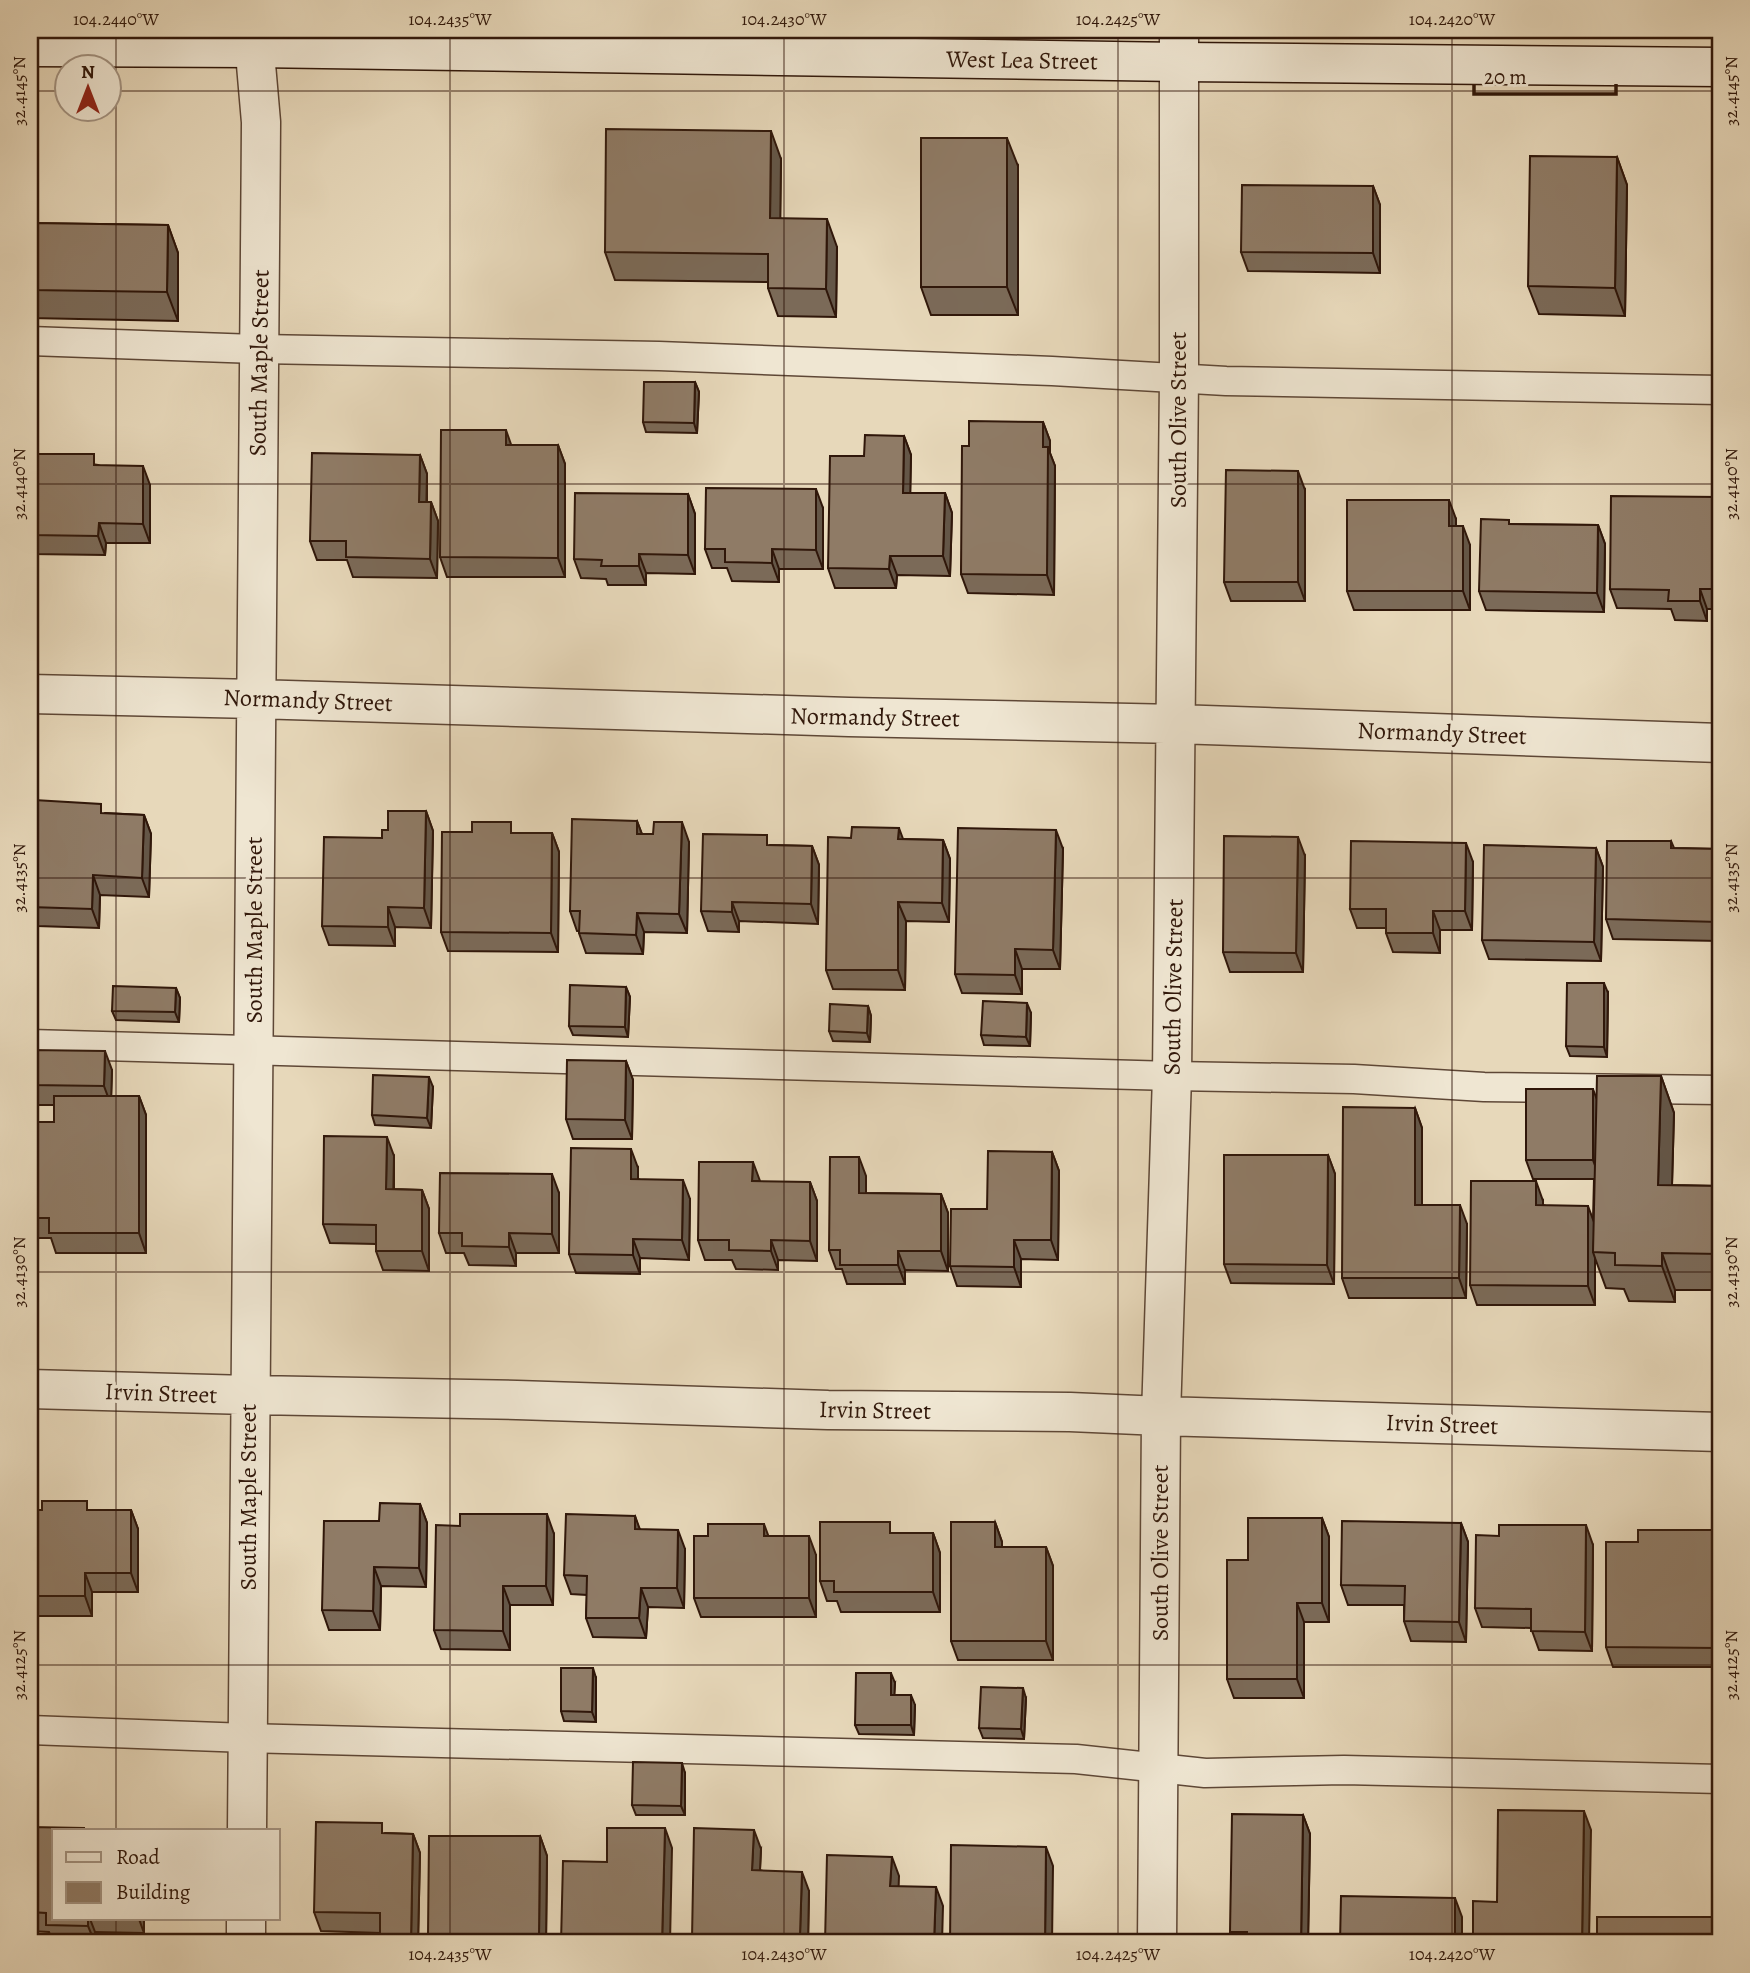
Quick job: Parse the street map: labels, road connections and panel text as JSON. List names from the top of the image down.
{
  "streets": {
    "street": [
      "West Lea Street",
      "South Maple Street",
      "South Olive Street",
      "Normandy Street",
      "Irvin Street"
    ]
  },
  "crossings": [
    ["West Lea Street", "South Maple Street"],
    ["West Lea Street", "South Olive Street"],
    ["South Maple Street", "Normandy Street"],
    ["South Maple Street", "Irvin Street"],
    ["South Olive Street", "Normandy Street"],
    ["South Olive Street", "Irvin Street"]
  ],
  "legend": ["Road", "Building"],
  "scale_bar": "20 m",
  "north": "top",
  "coordinates": [
    "104.2440°W",
    "104.2435°W",
    "104.2430°W",
    "104.2425°W",
    "104.2420°W",
    "32.4145°N",
    "32.4140°N",
    "32.4135°N",
    "32.4130°N",
    "32.4125°N"
  ]
}
